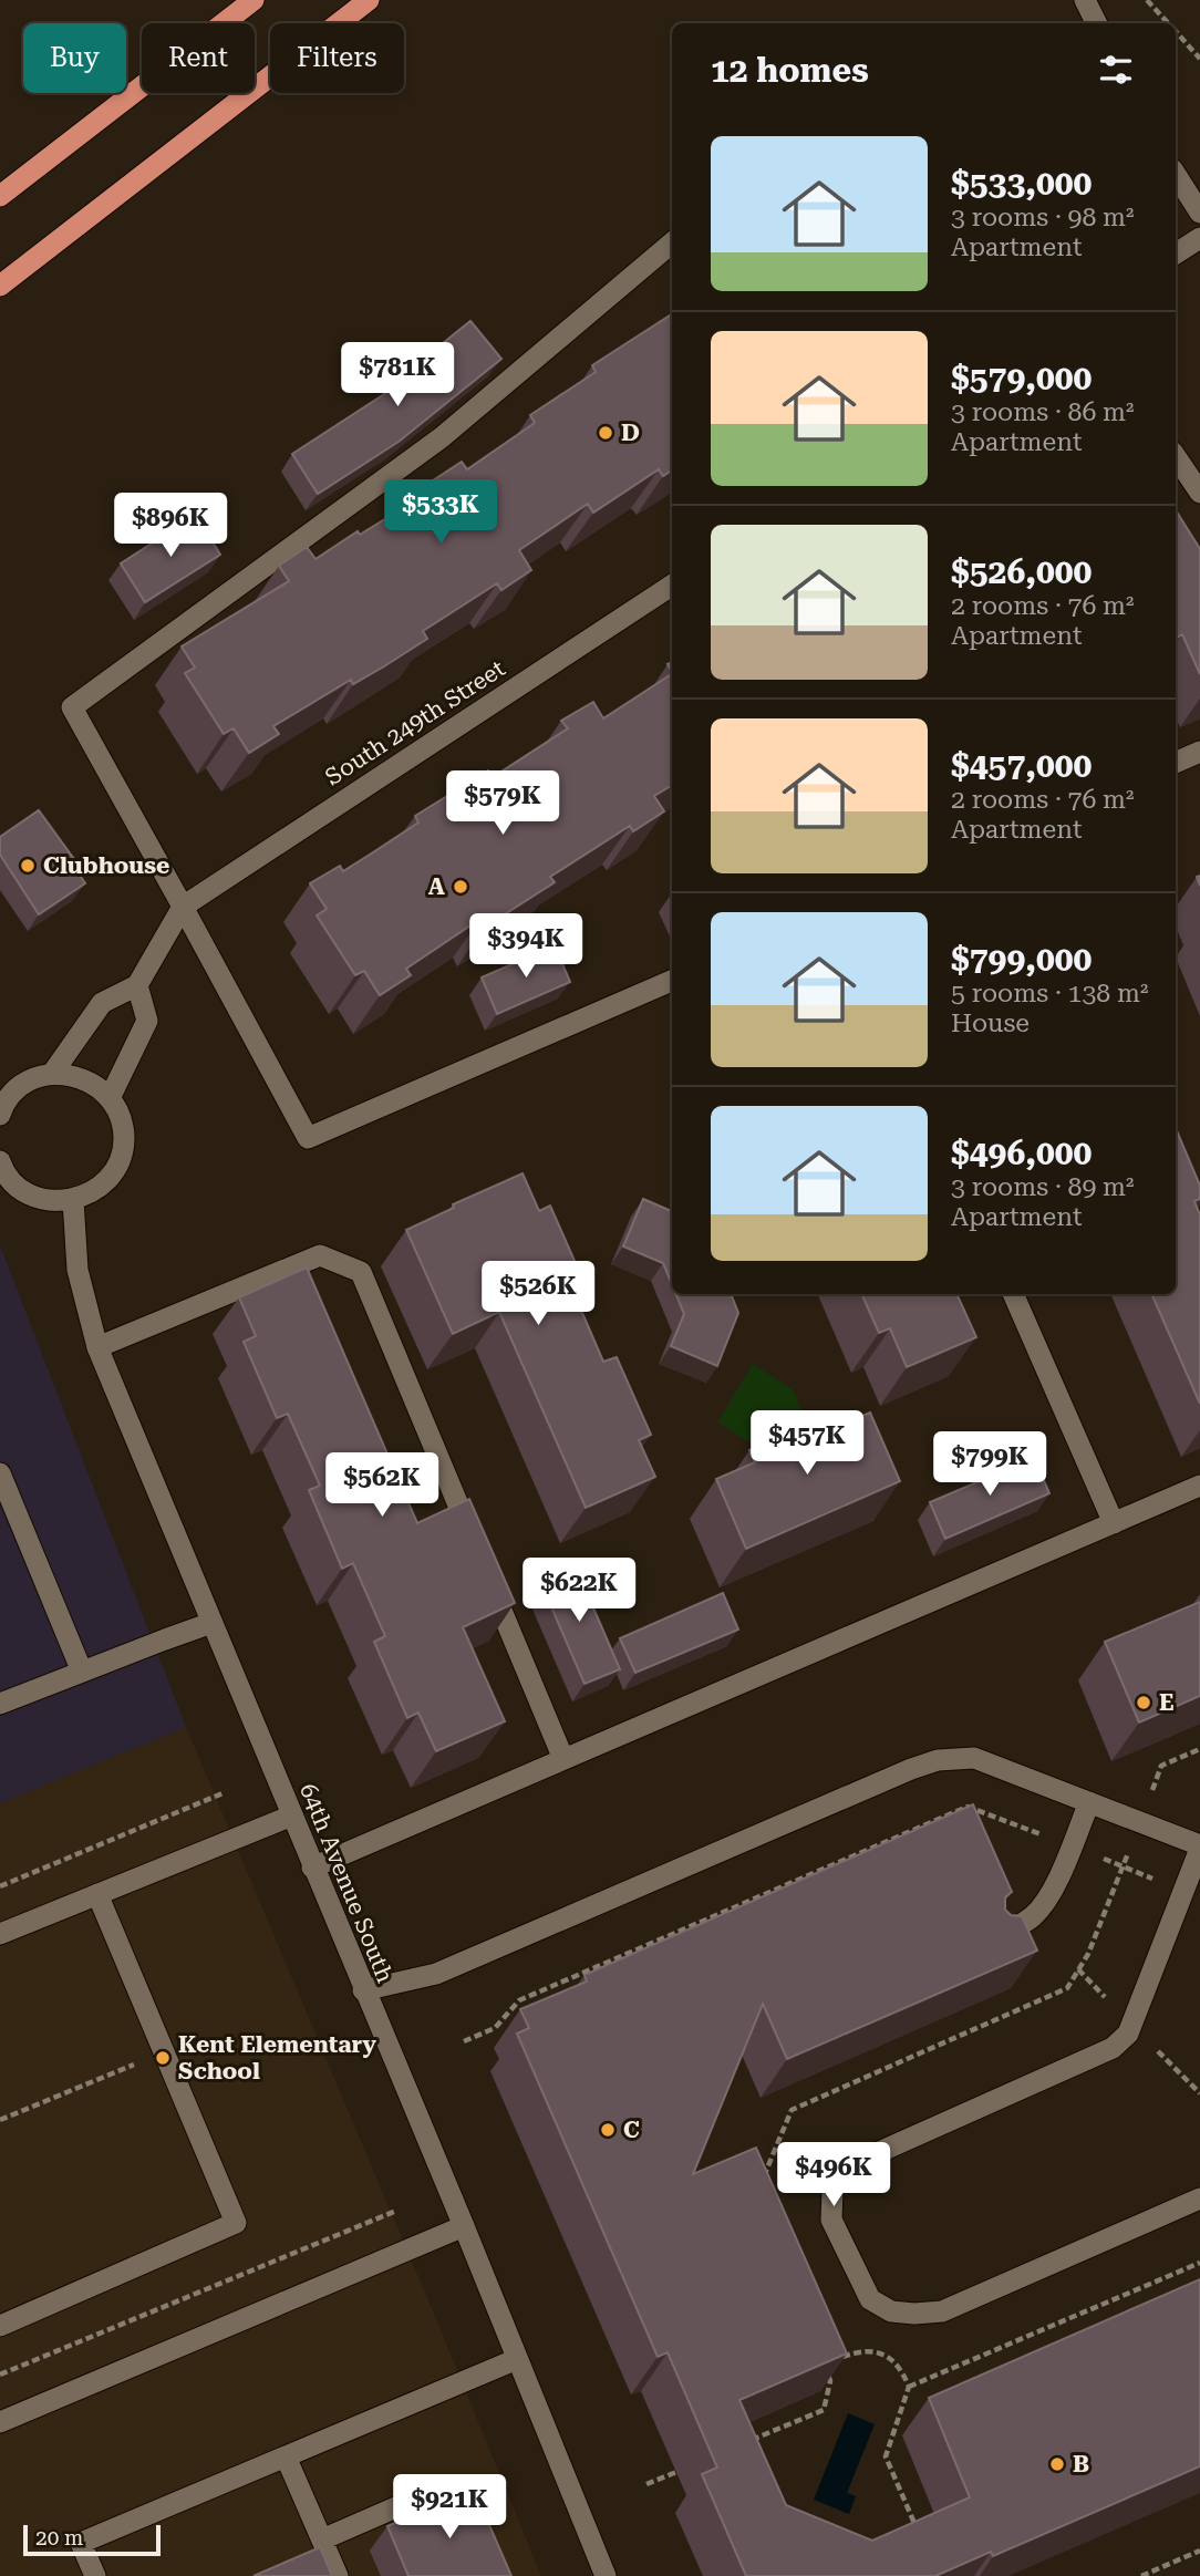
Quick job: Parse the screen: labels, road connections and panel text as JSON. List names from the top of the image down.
{
  "streets": {
    "street": ["South 249th Street", "64th Avenue South"]
  },
  "places": [
    "D",
    "Clubhouse",
    "A",
    "E",
    "Kent Elementary School",
    "C",
    "B"
  ],
  "scale_bar": "20 m",
  "page": {
    "chip": ["Buy", "Rent", "Filters"],
    "heading": "12 homes",
    "list": [
      {
        "name": "$533,000",
        "note": "3 rooms · 98 m² · Apartment"
      },
      {
        "name": "$579,000",
        "note": "3 rooms · 86 m² · Apartment"
      },
      {
        "name": "$526,000",
        "note": "2 rooms · 76 m² · Apartment"
      },
      {
        "name": "$457,000",
        "note": "2 rooms · 76 m² · Apartment"
      },
      {
        "name": "$799,000",
        "note": "5 rooms · 138 m² · House"
      },
      {
        "name": "$496,000",
        "note": "3 rooms · 89 m² · Apartment"
      }
    ],
    "price": [
      "$781K",
      "$533K",
      "$896K",
      "$579K",
      "$394K",
      "$526K",
      "$457K",
      "$799K",
      "$562K",
      "$622K",
      "$496K",
      "$921K"
    ],
    "scale": "20 m"
  }
}
